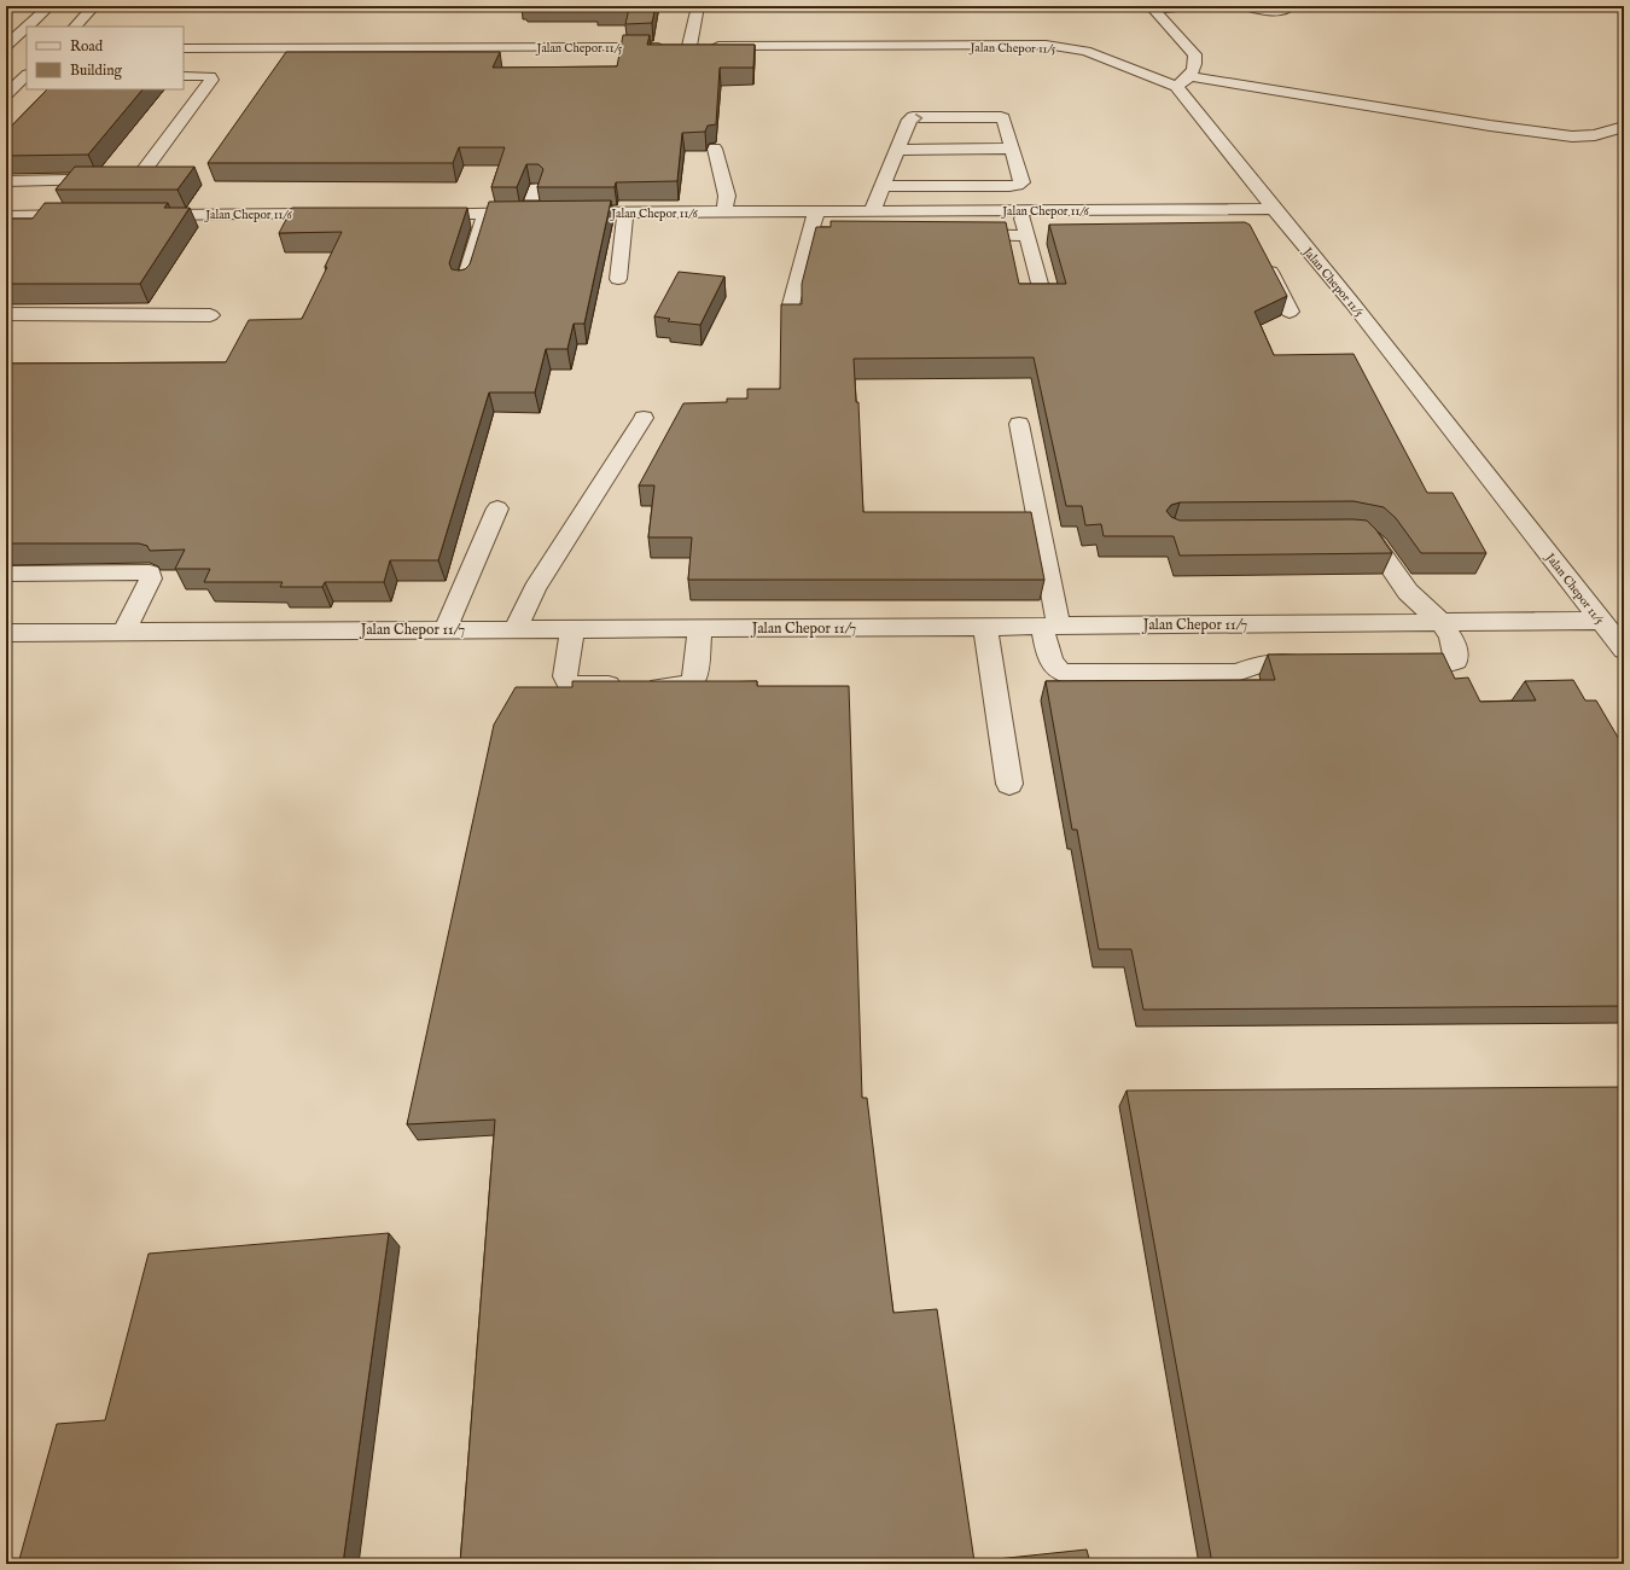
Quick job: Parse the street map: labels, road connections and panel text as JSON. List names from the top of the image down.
{
  "streets": {
    "street": ["Jalan Chepor 11/5", "Jalan Chepor 11/6", "Jalan Chepor 11/7"]
  },
  "crossings": [
    ["Jalan Chepor 11/5", "Jalan Chepor 11/6"],
    ["Jalan Chepor 11/5", "Jalan Chepor 11/7"]
  ],
  "legend": ["Road", "Building"]
}
